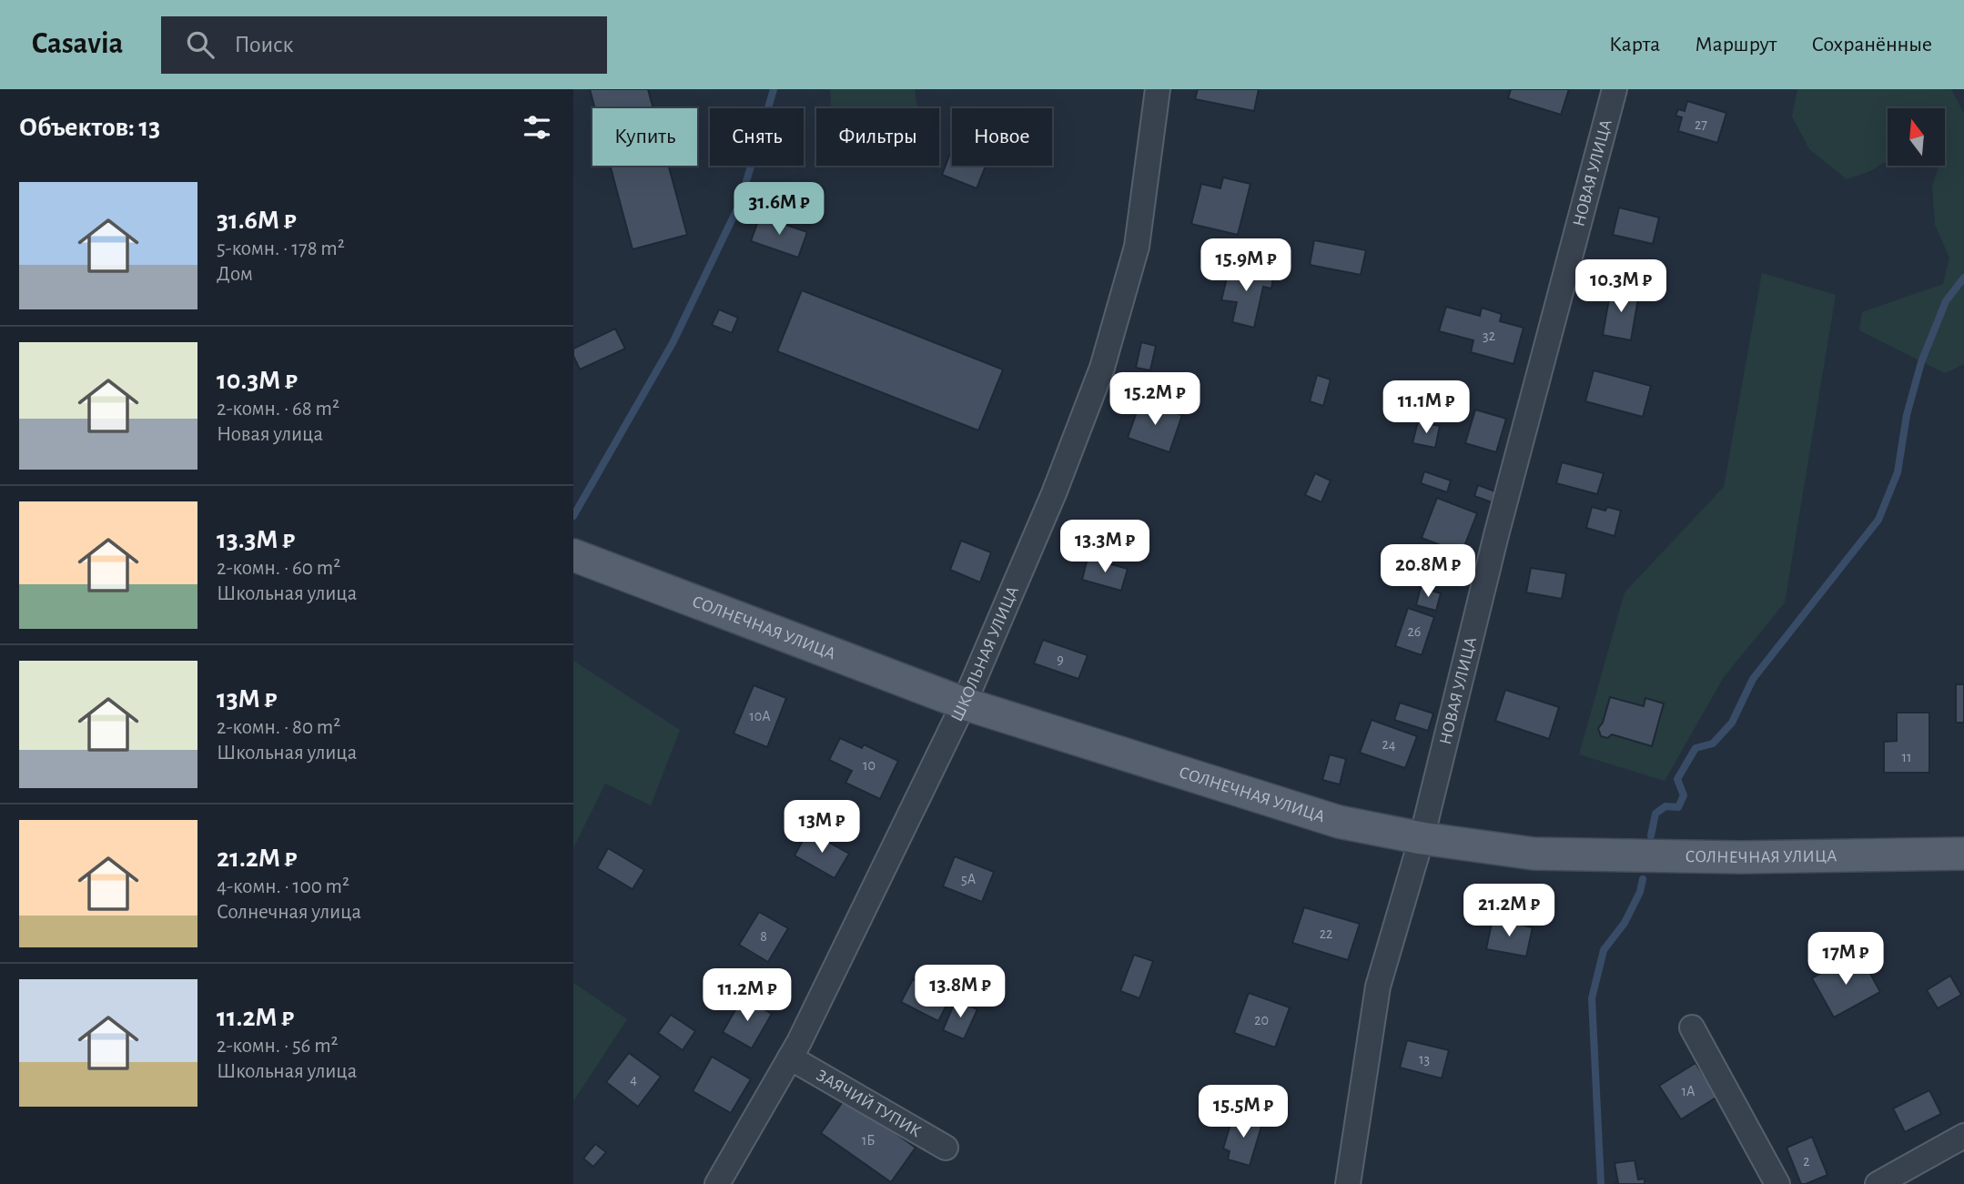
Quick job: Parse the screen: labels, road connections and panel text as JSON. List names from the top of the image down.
{
  "streets": {
    "main road": ["СОЛНЕЧНАЯ УЛИЦА"],
    "street": ["НОВАЯ УЛИЦА", "ШКОЛЬНАЯ УЛИЦА", "ЗАЯЧИЙ ТУПИК"]
  },
  "crossings": [
    ["НОВАЯ УЛИЦА", "СОЛНЕЧНАЯ УЛИЦА"],
    ["СОЛНЕЧНАЯ УЛИЦА", "ШКОЛЬНАЯ УЛИЦА"],
    ["ШКОЛЬНАЯ УЛИЦА", "ЗАЯЧИЙ ТУПИК"]
  ],
  "house_numbers": [
    "27",
    "32",
    "26",
    "9",
    "10А",
    "24",
    "11",
    "10",
    "5А",
    "22",
    "8",
    "20",
    "13",
    "4",
    "1А",
    "1Б",
    "2"
  ],
  "north": "top",
  "page": {
    "header": "Casavia",
    "search": "Поиск",
    "nav": ["Карта", "Маршрут", "Сохранённые"],
    "heading": "Объектов: 13",
    "chip": [
      "Купить",
      "Снять",
      "Фильтры",
      "Новое"
    ],
    "list": [
      {
        "name": "31.6M ₽",
        "note": "5-комн. · 178 m² · Дом"
      },
      {
        "name": "10.3M ₽",
        "note": "2-комн. · 68 m² · Новая улица"
      },
      {
        "name": "13.3M ₽",
        "note": "2-комн. · 60 m² · Школьная улица"
      },
      {
        "name": "13M ₽",
        "note": "2-комн. · 80 m² · Школьная улица"
      },
      {
        "name": "21.2M ₽",
        "note": "4-комн. · 100 m² · Солнечная улица"
      },
      {
        "name": "11.2M ₽",
        "note": "2-комн. · 56 m² · Школьная улица"
      }
    ],
    "price": [
      "31.6M ₽",
      "15.9M ₽",
      "10.3M ₽",
      "15.2M ₽",
      "11.1M ₽",
      "13.3M ₽",
      "20.8M ₽",
      "13M ₽",
      "21.2M ₽",
      "17M ₽",
      "13.8M ₽",
      "11.2M ₽",
      "15.5M ₽"
    ]
  }
}
